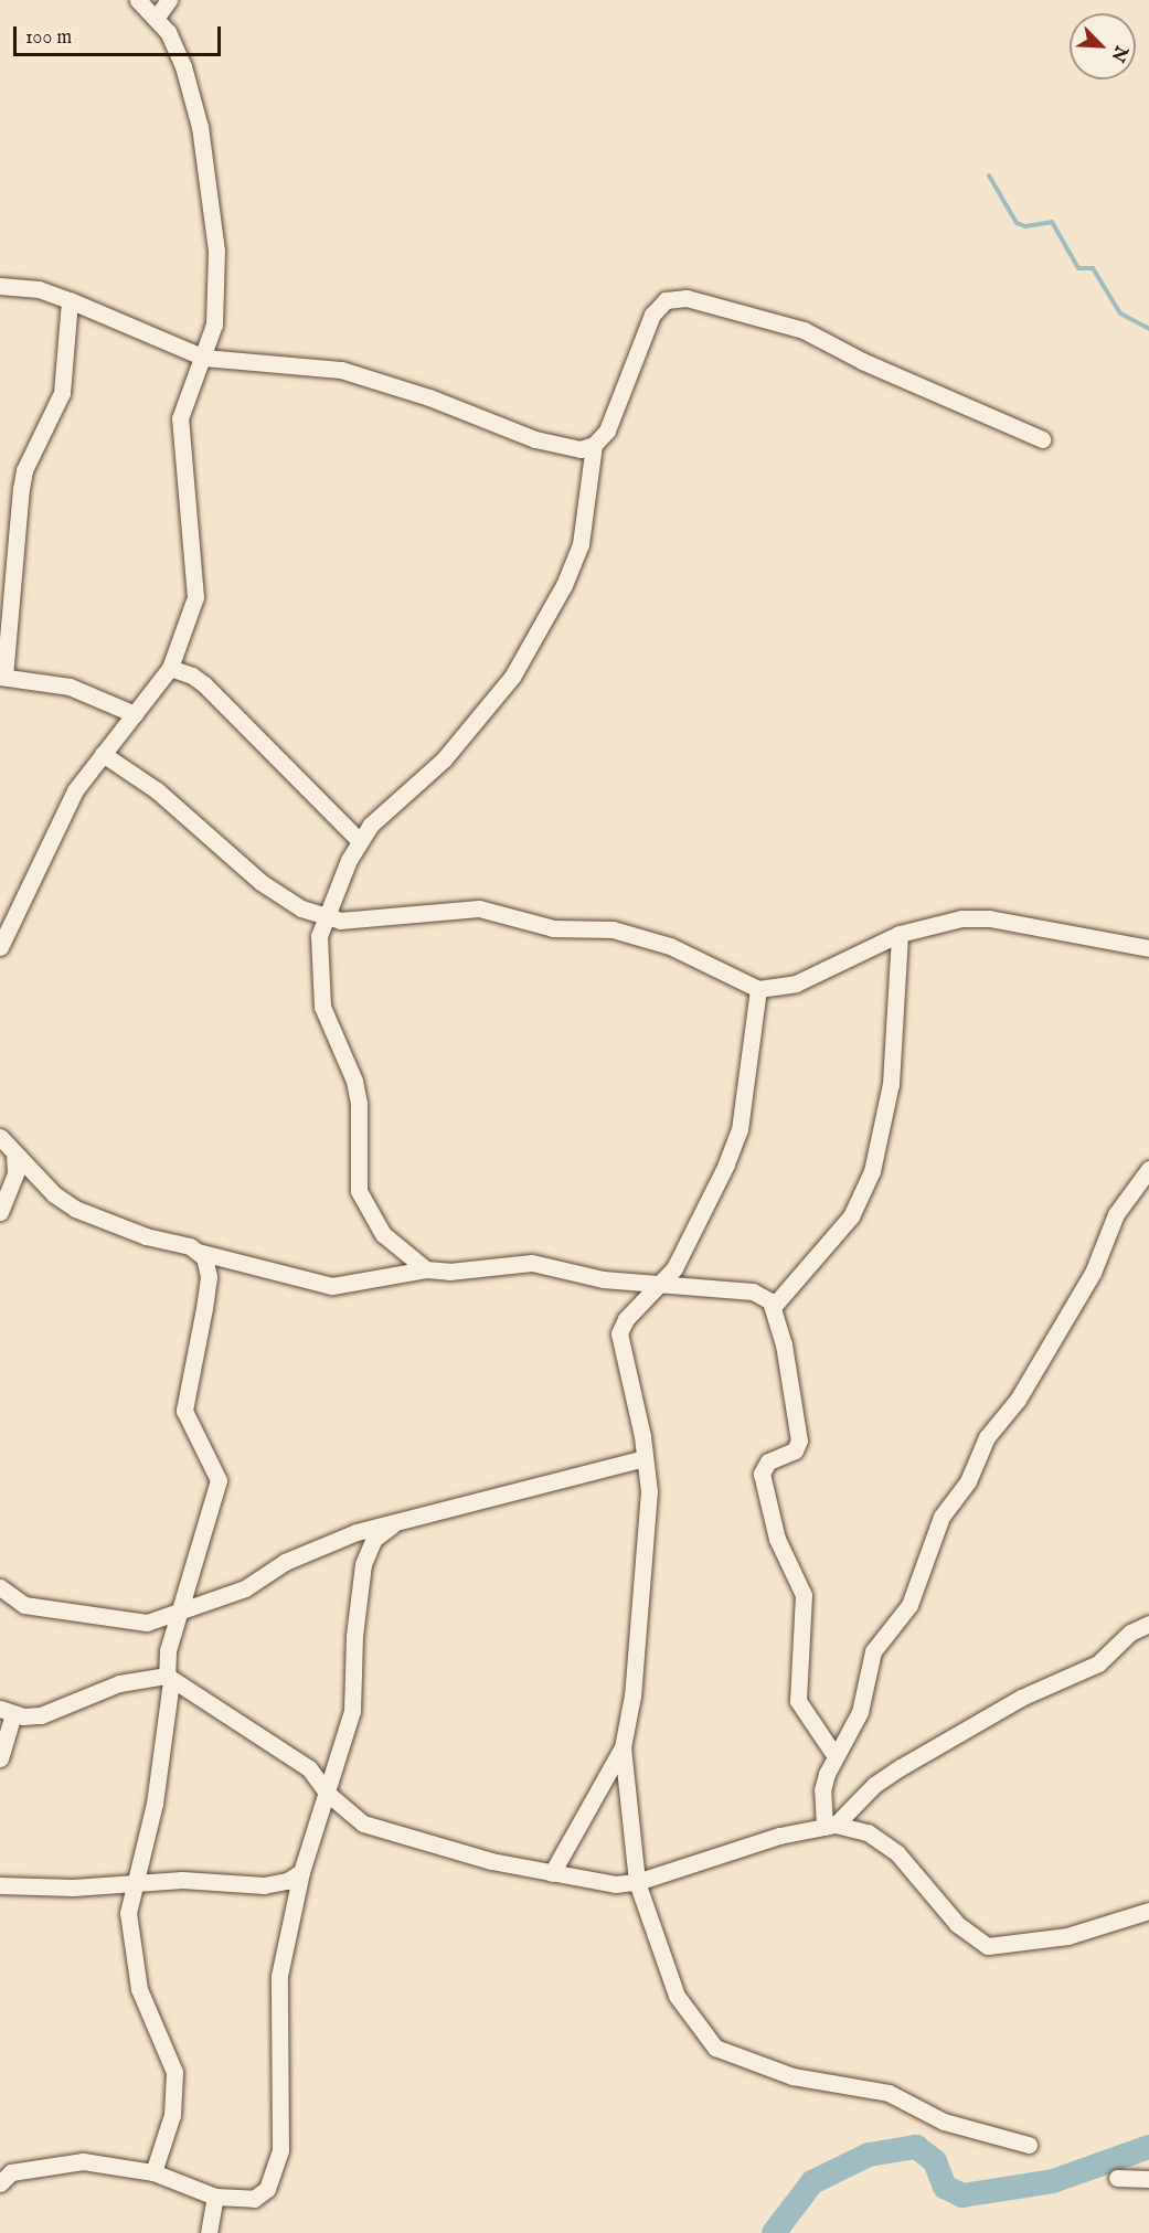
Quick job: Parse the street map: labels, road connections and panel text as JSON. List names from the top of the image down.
{
  "scale_bar": "100 m",
  "north": "bottom right"
}
